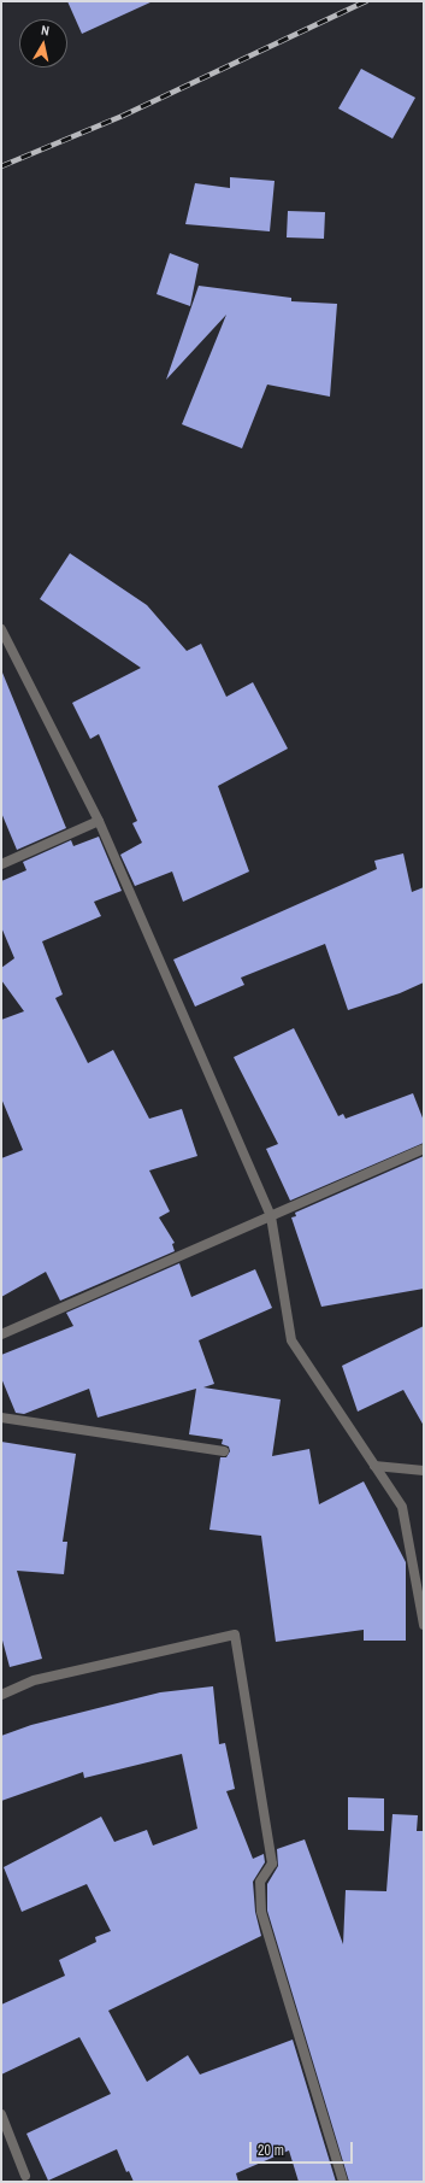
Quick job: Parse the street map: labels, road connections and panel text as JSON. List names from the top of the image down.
{
  "scale_bar": "20 m",
  "north": "top"
}
